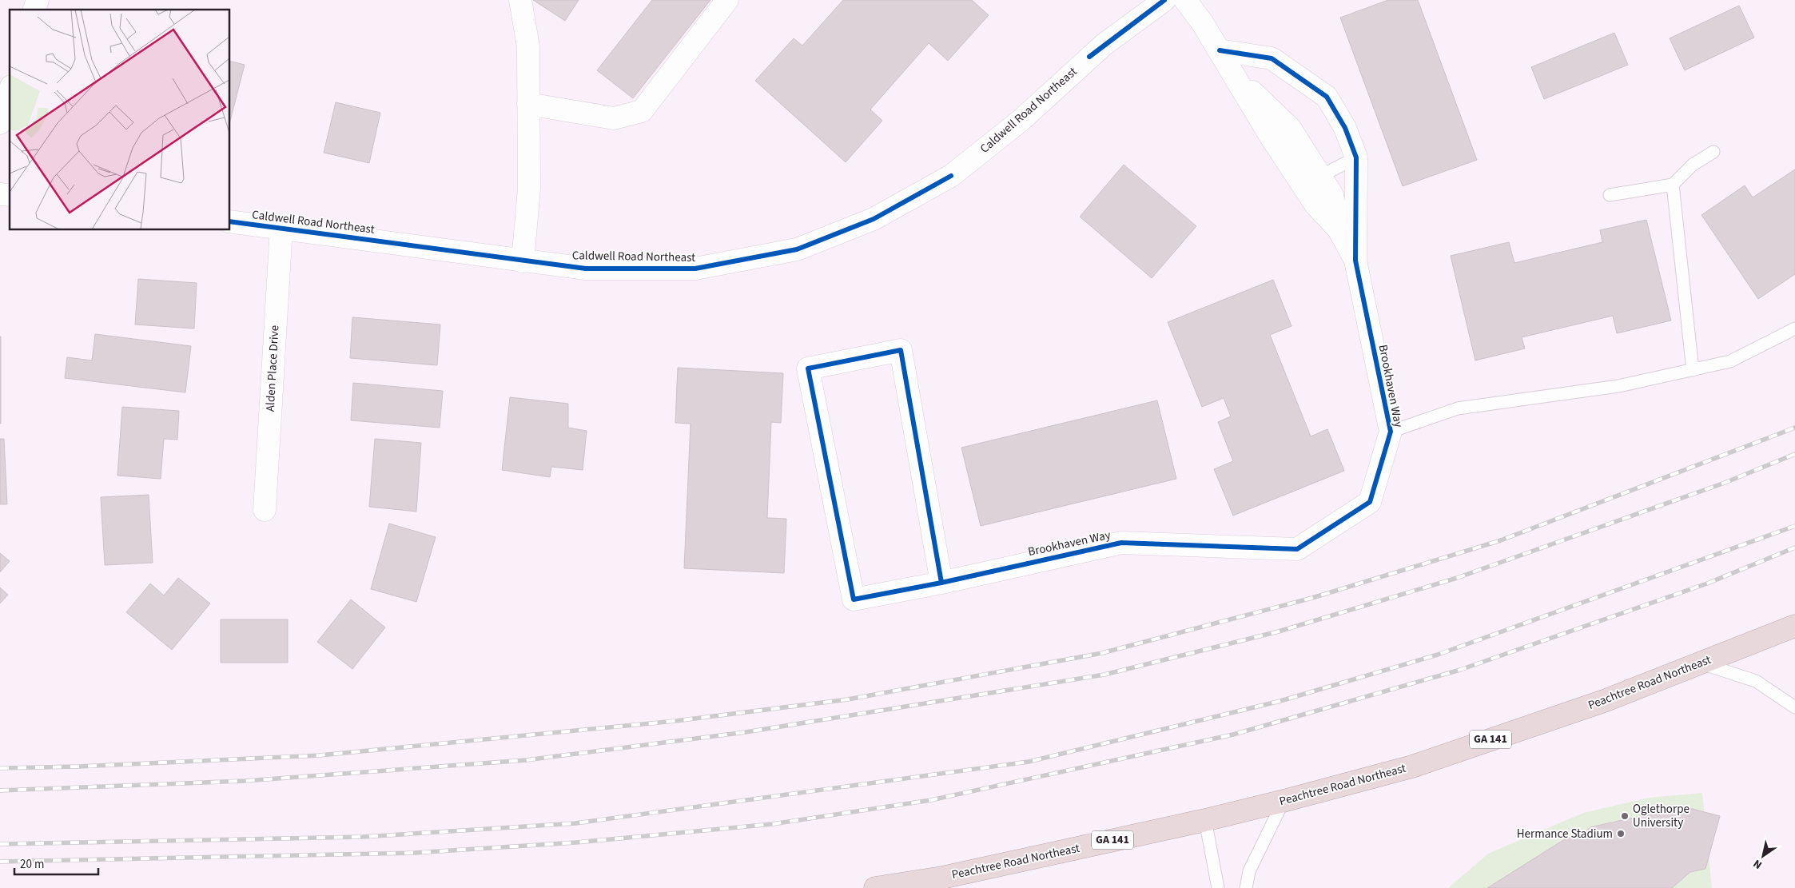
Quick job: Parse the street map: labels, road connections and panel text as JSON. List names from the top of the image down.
{
  "streets": {
    "highway": ["Peachtree Road Northeast", "GA 141"],
    "street": ["Caldwell Road Northeast", "Alden Place Drive", "Brookhaven Way"]
  },
  "crossings": [
    ["Caldwell Road Northeast", "Alden Place Drive"]
  ],
  "places": ["Oglethorpe University", "Hermance Stadium"],
  "scale_bar": "20 m",
  "north": "bottom left"
}
